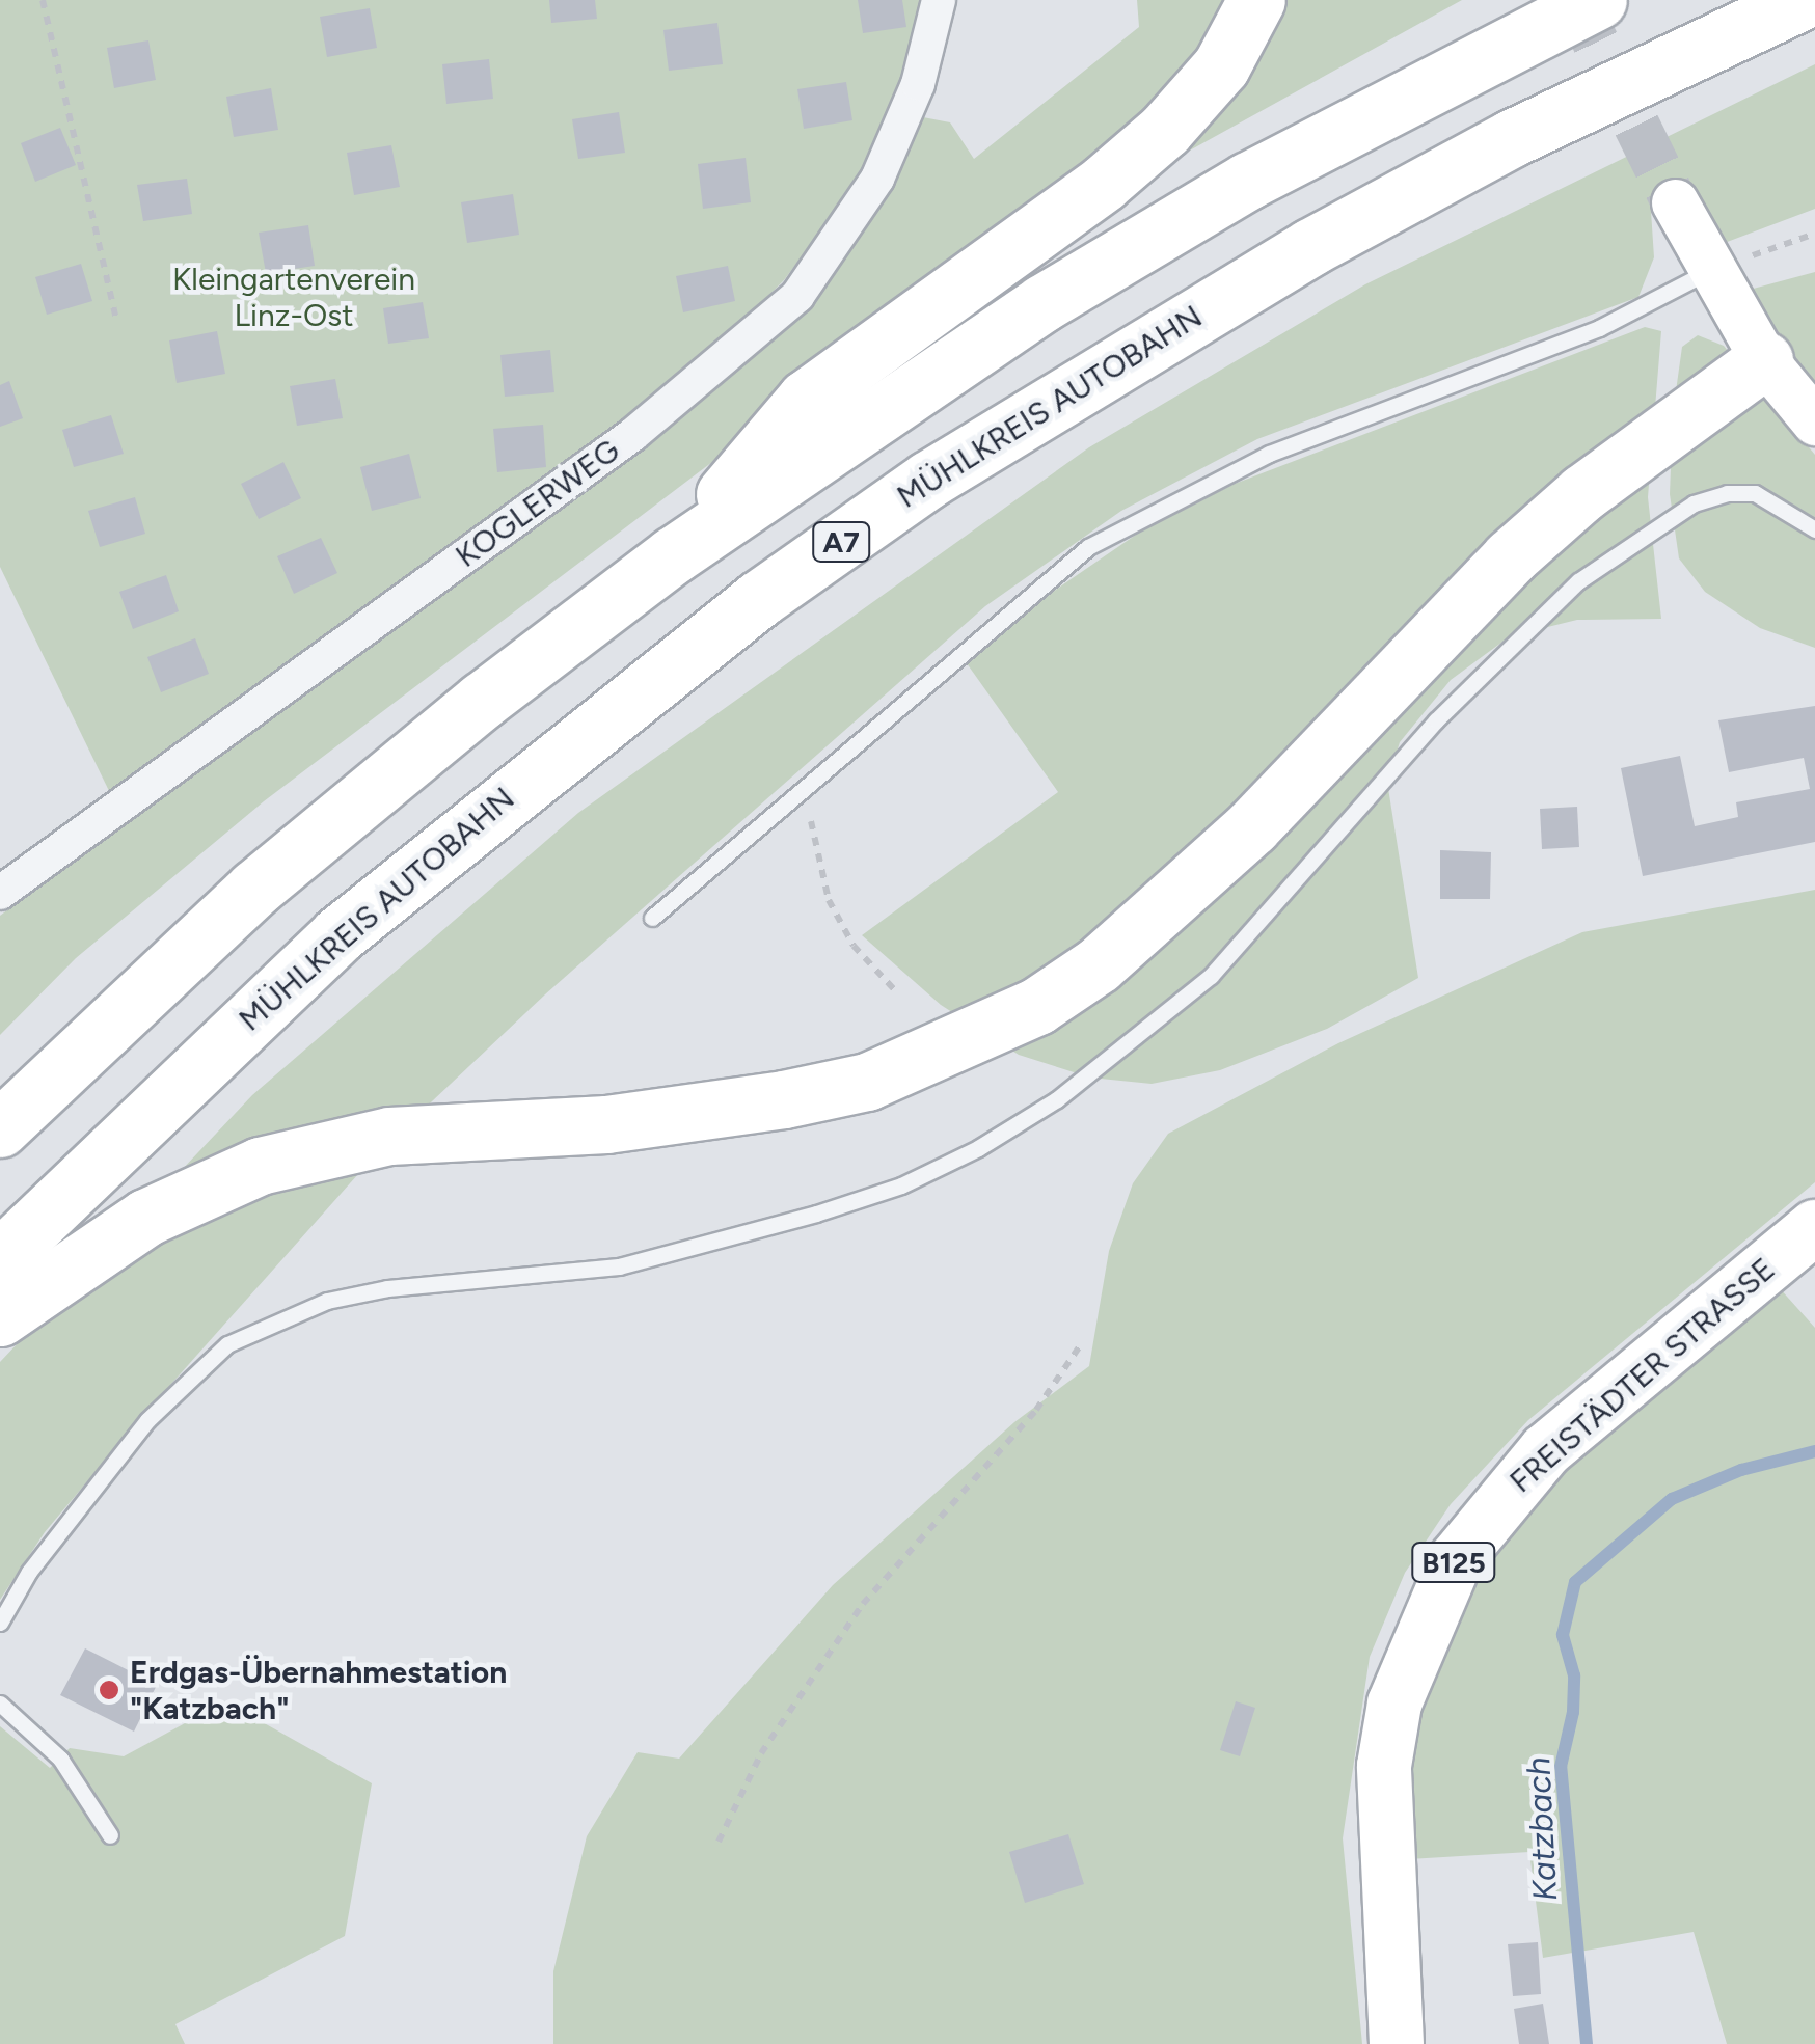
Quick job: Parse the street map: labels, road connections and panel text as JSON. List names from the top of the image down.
{
  "streets": {
    "highway": ["MÜHLKREIS AUTOBAHN", "A7"],
    "main road": ["FREISTÄDTER STRASSE", "B125"],
    "street": ["KOGLERWEG"]
  },
  "water": ["Katzbach"],
  "parks": ["Kleingartenverein Linz-Ost"],
  "places": ["Erdgas-Übernahmestation \"Katzbach\""]
}
